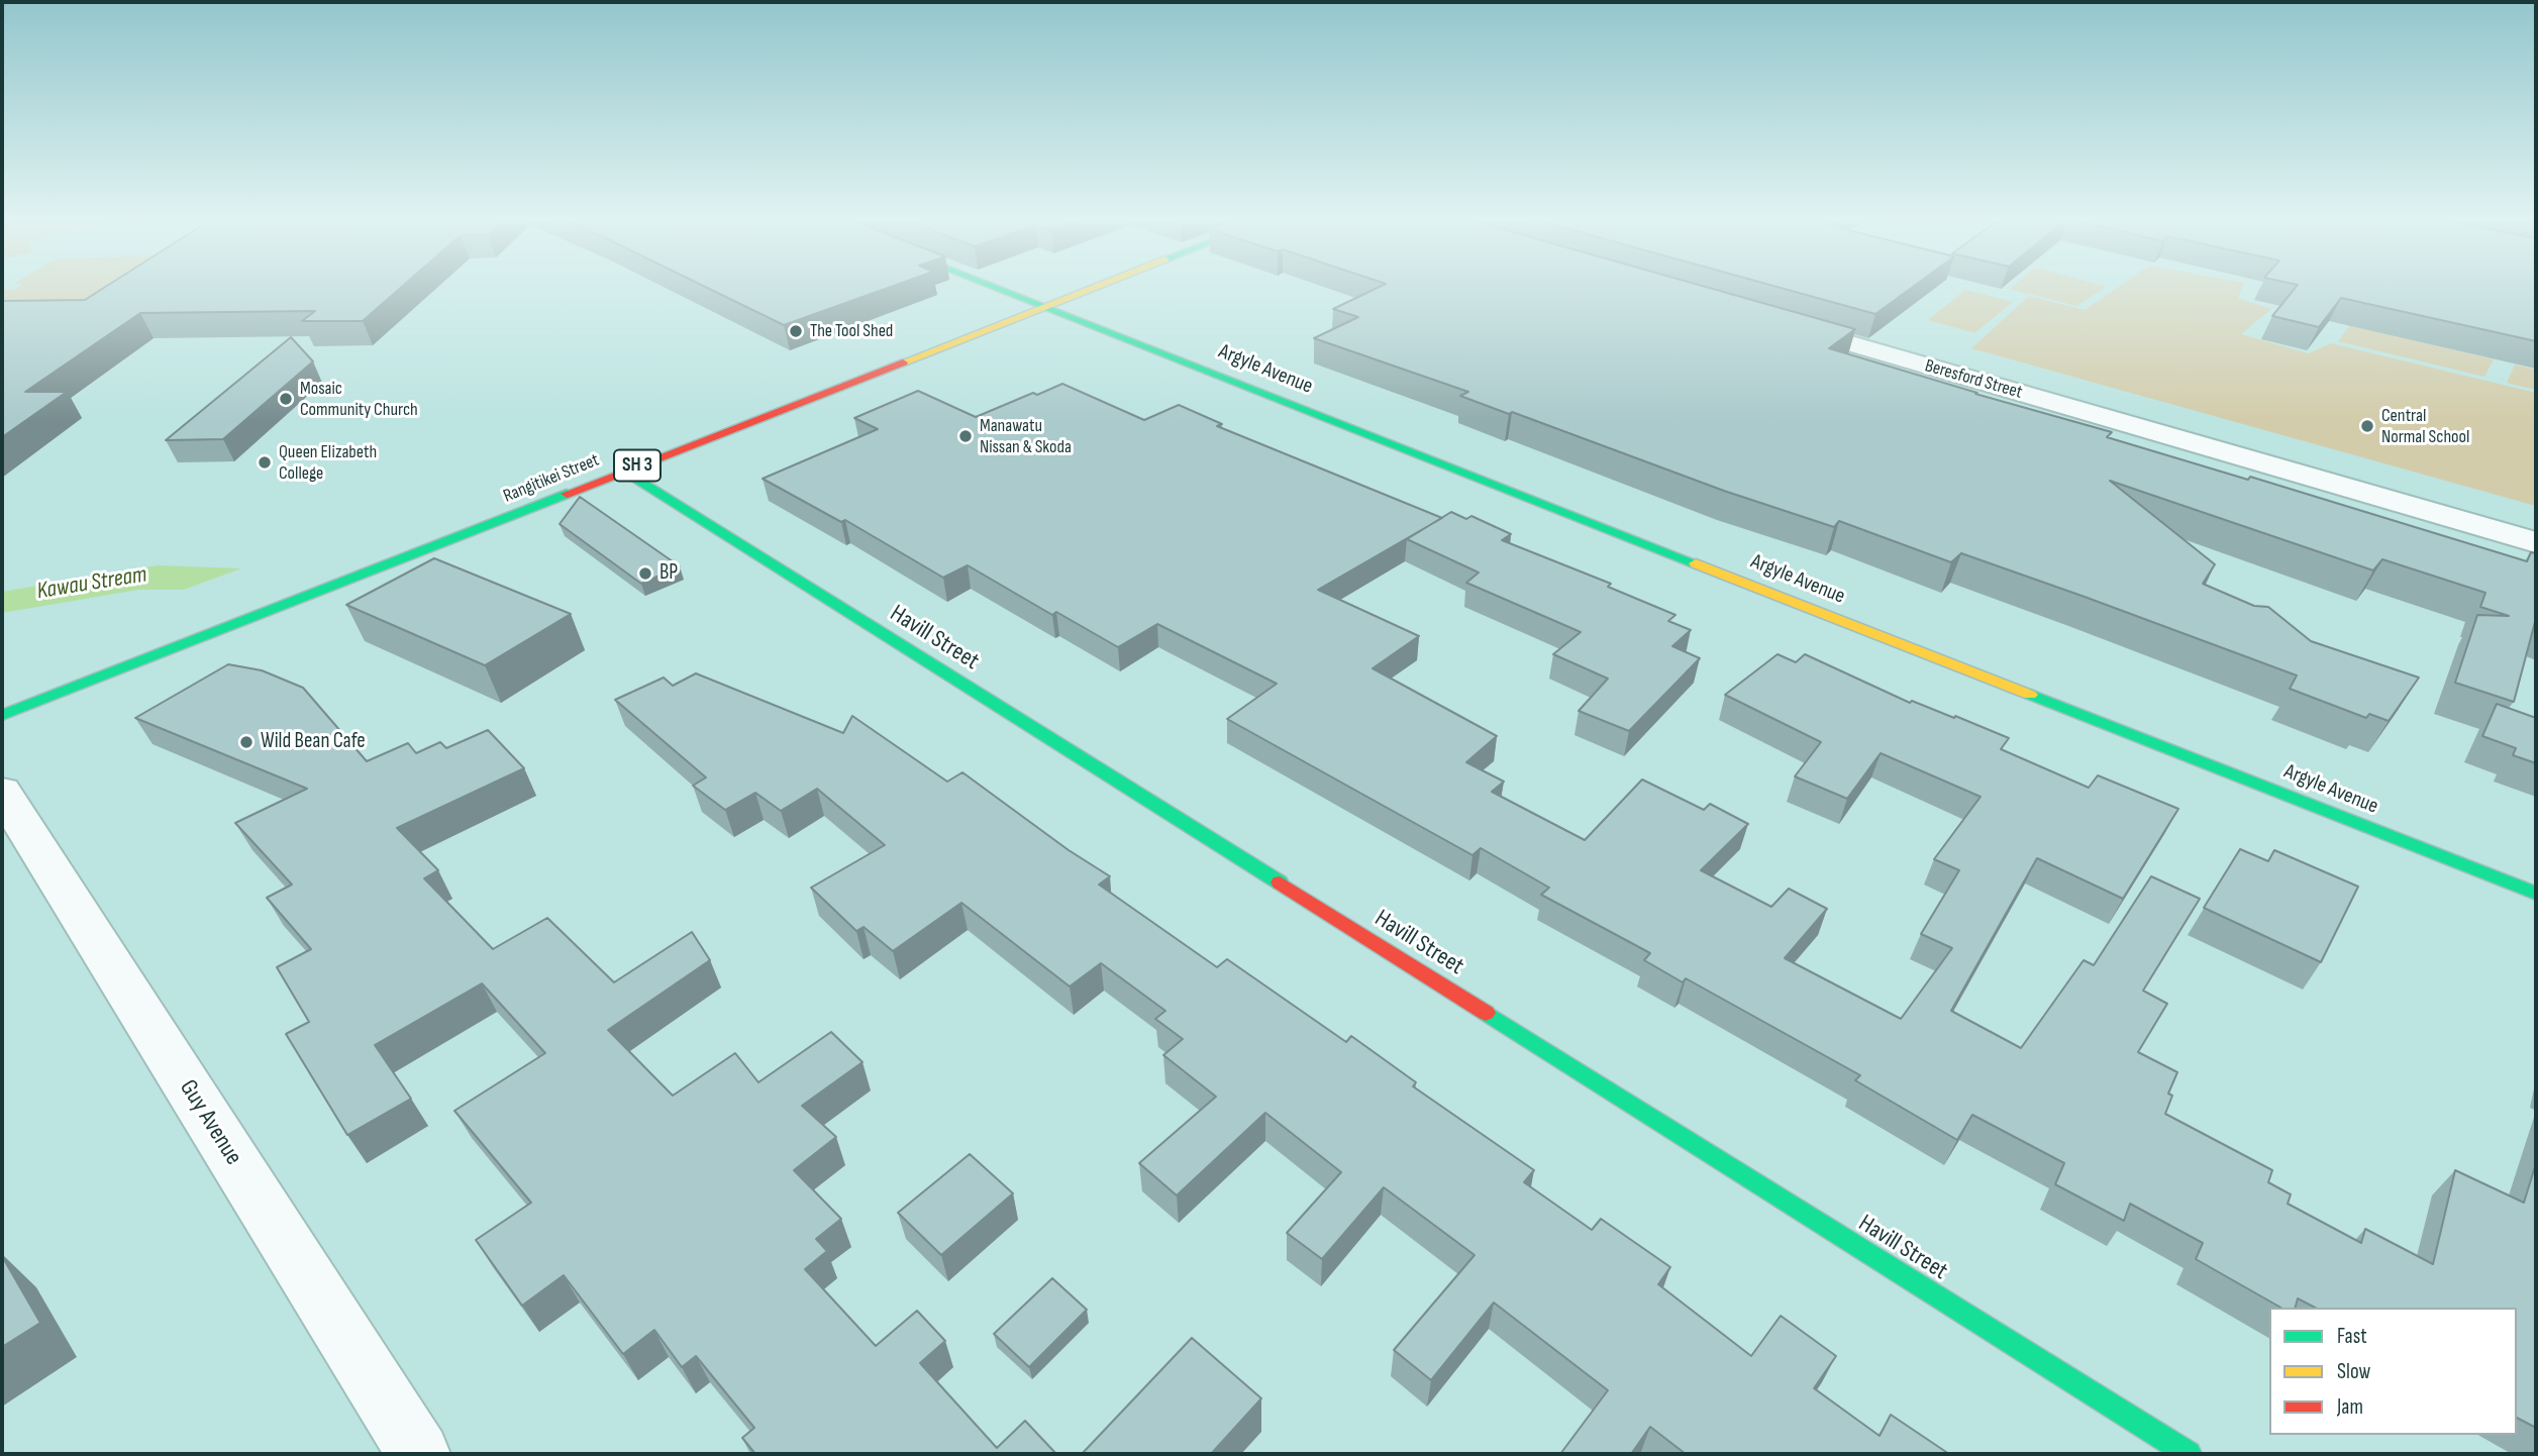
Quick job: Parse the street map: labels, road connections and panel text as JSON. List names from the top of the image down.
{
  "streets": {
    "main road": [
      "Argyle Avenue",
      "SH 3",
      "Rangitikei Street",
      "Havill Street"
    ],
    "street": ["Beresford Street", "Guy Avenue"]
  },
  "crossings": [
    ["Argyle Avenue", "Rangitikei Street"],
    ["Rangitikei Street", "Havill Street"]
  ],
  "water": ["Kawau Stream"],
  "places": [
    "The Tool Shed",
    "Mosaic Community Church",
    "Central Normal School",
    "Manawatu Nissan & Skoda",
    "Queen Elizabeth College",
    "BP",
    "Wild Bean Cafe"
  ],
  "legend": ["Fast", "Slow", "Jam"]
}
